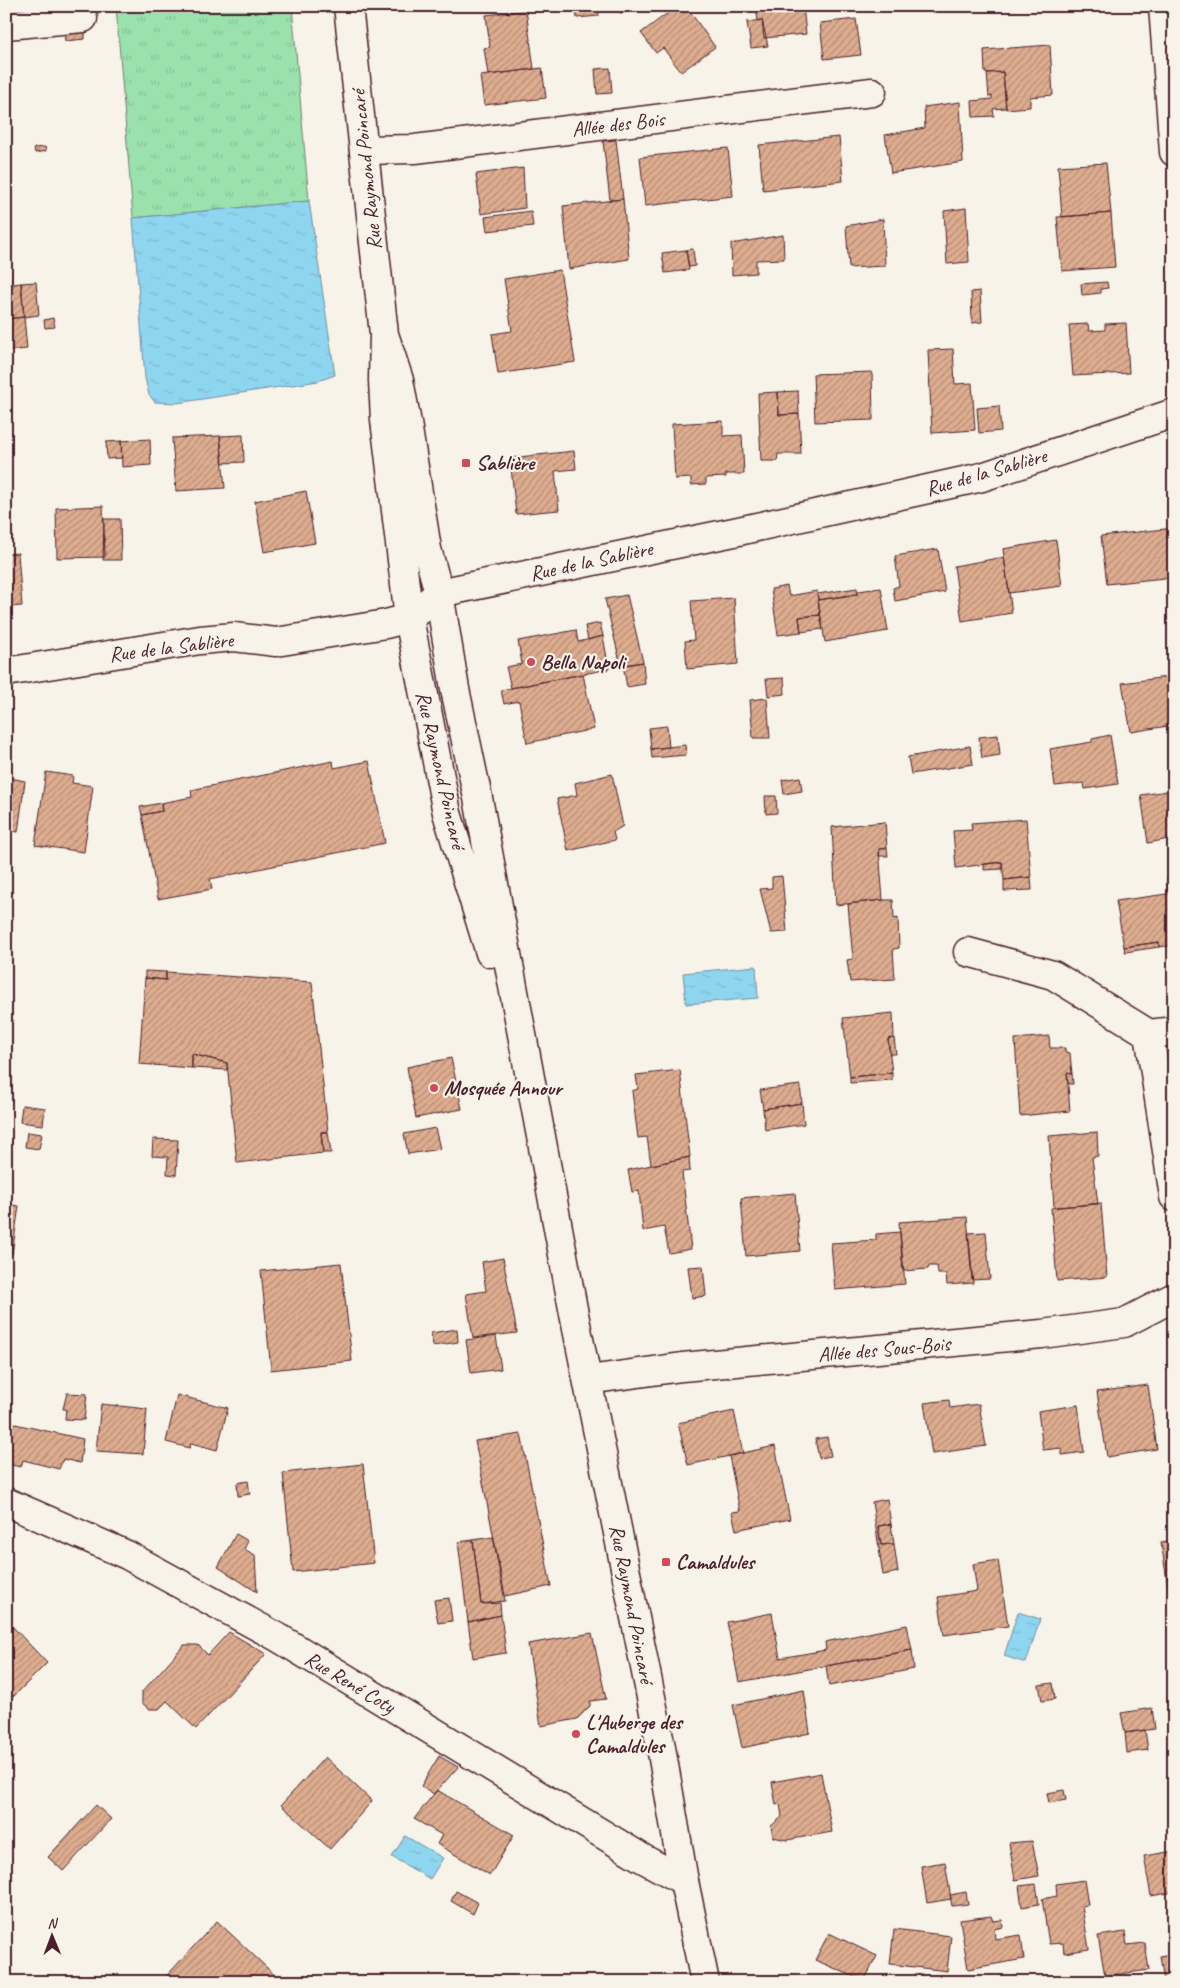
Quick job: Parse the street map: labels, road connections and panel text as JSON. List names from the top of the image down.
{
  "streets": {
    "street": [
      "Allée des Bois",
      "Rue Raymond Poincaré",
      "Rue de la Sablière",
      "Allée des Sous-Bois",
      "Rue René Coty"
    ]
  },
  "crossings": [
    ["Allée des Bois", "Rue Raymond Poincaré"],
    ["Rue Raymond Poincaré", "Rue de la Sablière"],
    ["Rue Raymond Poincaré", "Allée des Sous-Bois"],
    ["Rue Raymond Poincaré", "Rue René Coty"]
  ],
  "places": {
    "transit": ["Sablière", "Camaldules"],
    "other": ["Bella Napoli", "Mosquée Annour", "L'Auberge des Camaldules"]
  },
  "north": "top"
}
